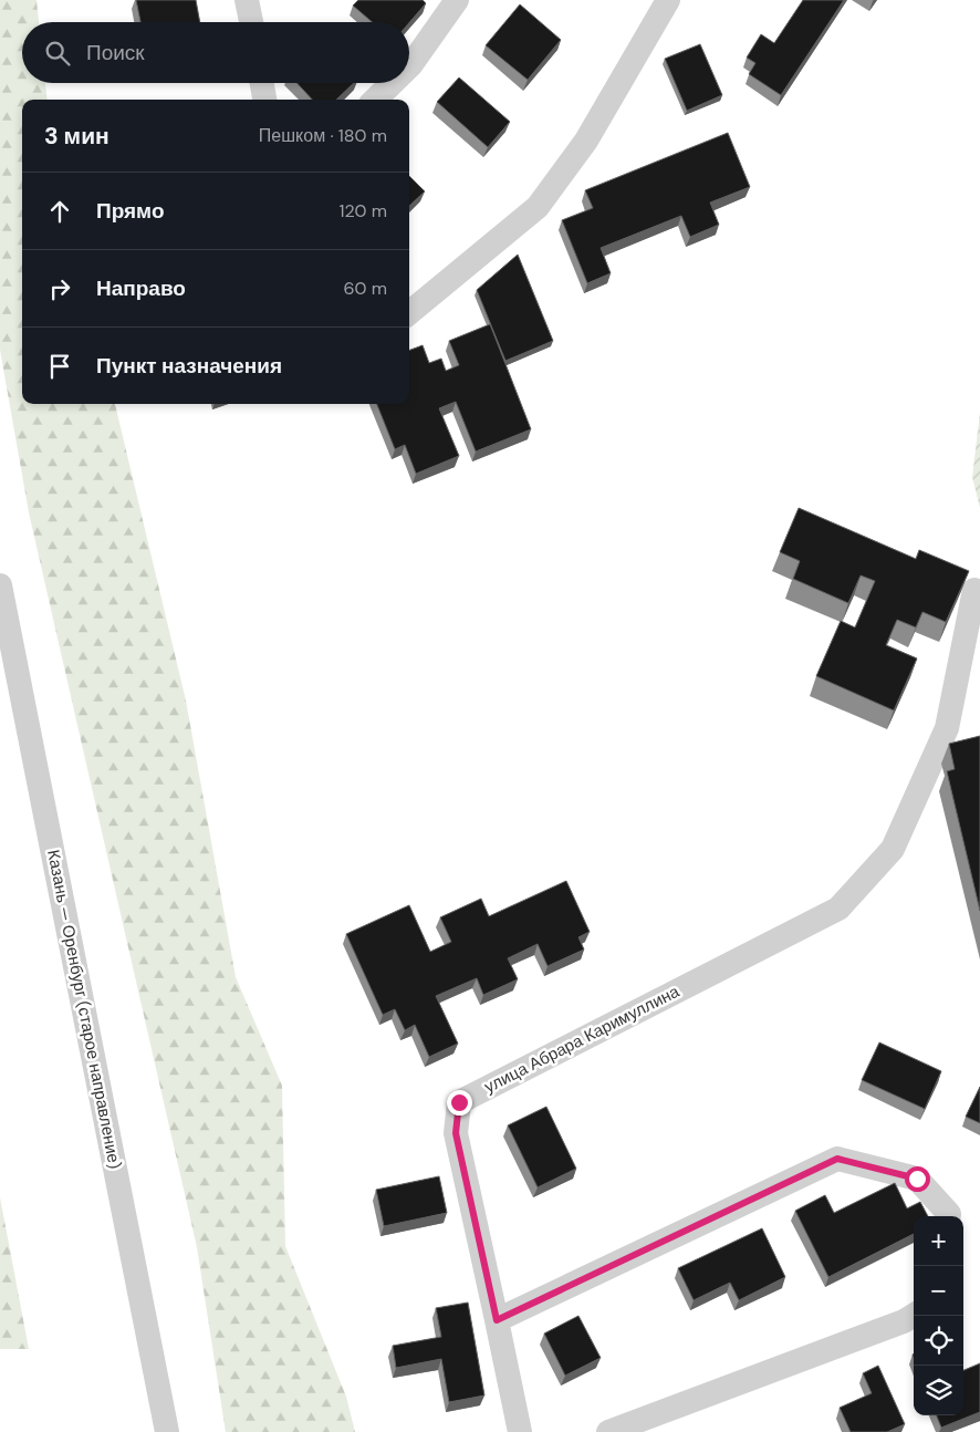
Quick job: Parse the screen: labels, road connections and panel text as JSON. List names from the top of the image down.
{
  "streets": {
    "street": ["Казань — Оренбург (старое направление)", "улица Абрара Каримуллина"]
  },
  "page": {
    "search": "Поиск",
    "heading": ["3 мин", "Пешком · 180 m"],
    "list": [
      ["Прямо", "120 m"],
      ["Направо", "60 m"],
      "Пункт назначения"
    ],
    "map_buttons": ["+", "−"]
  }
}
